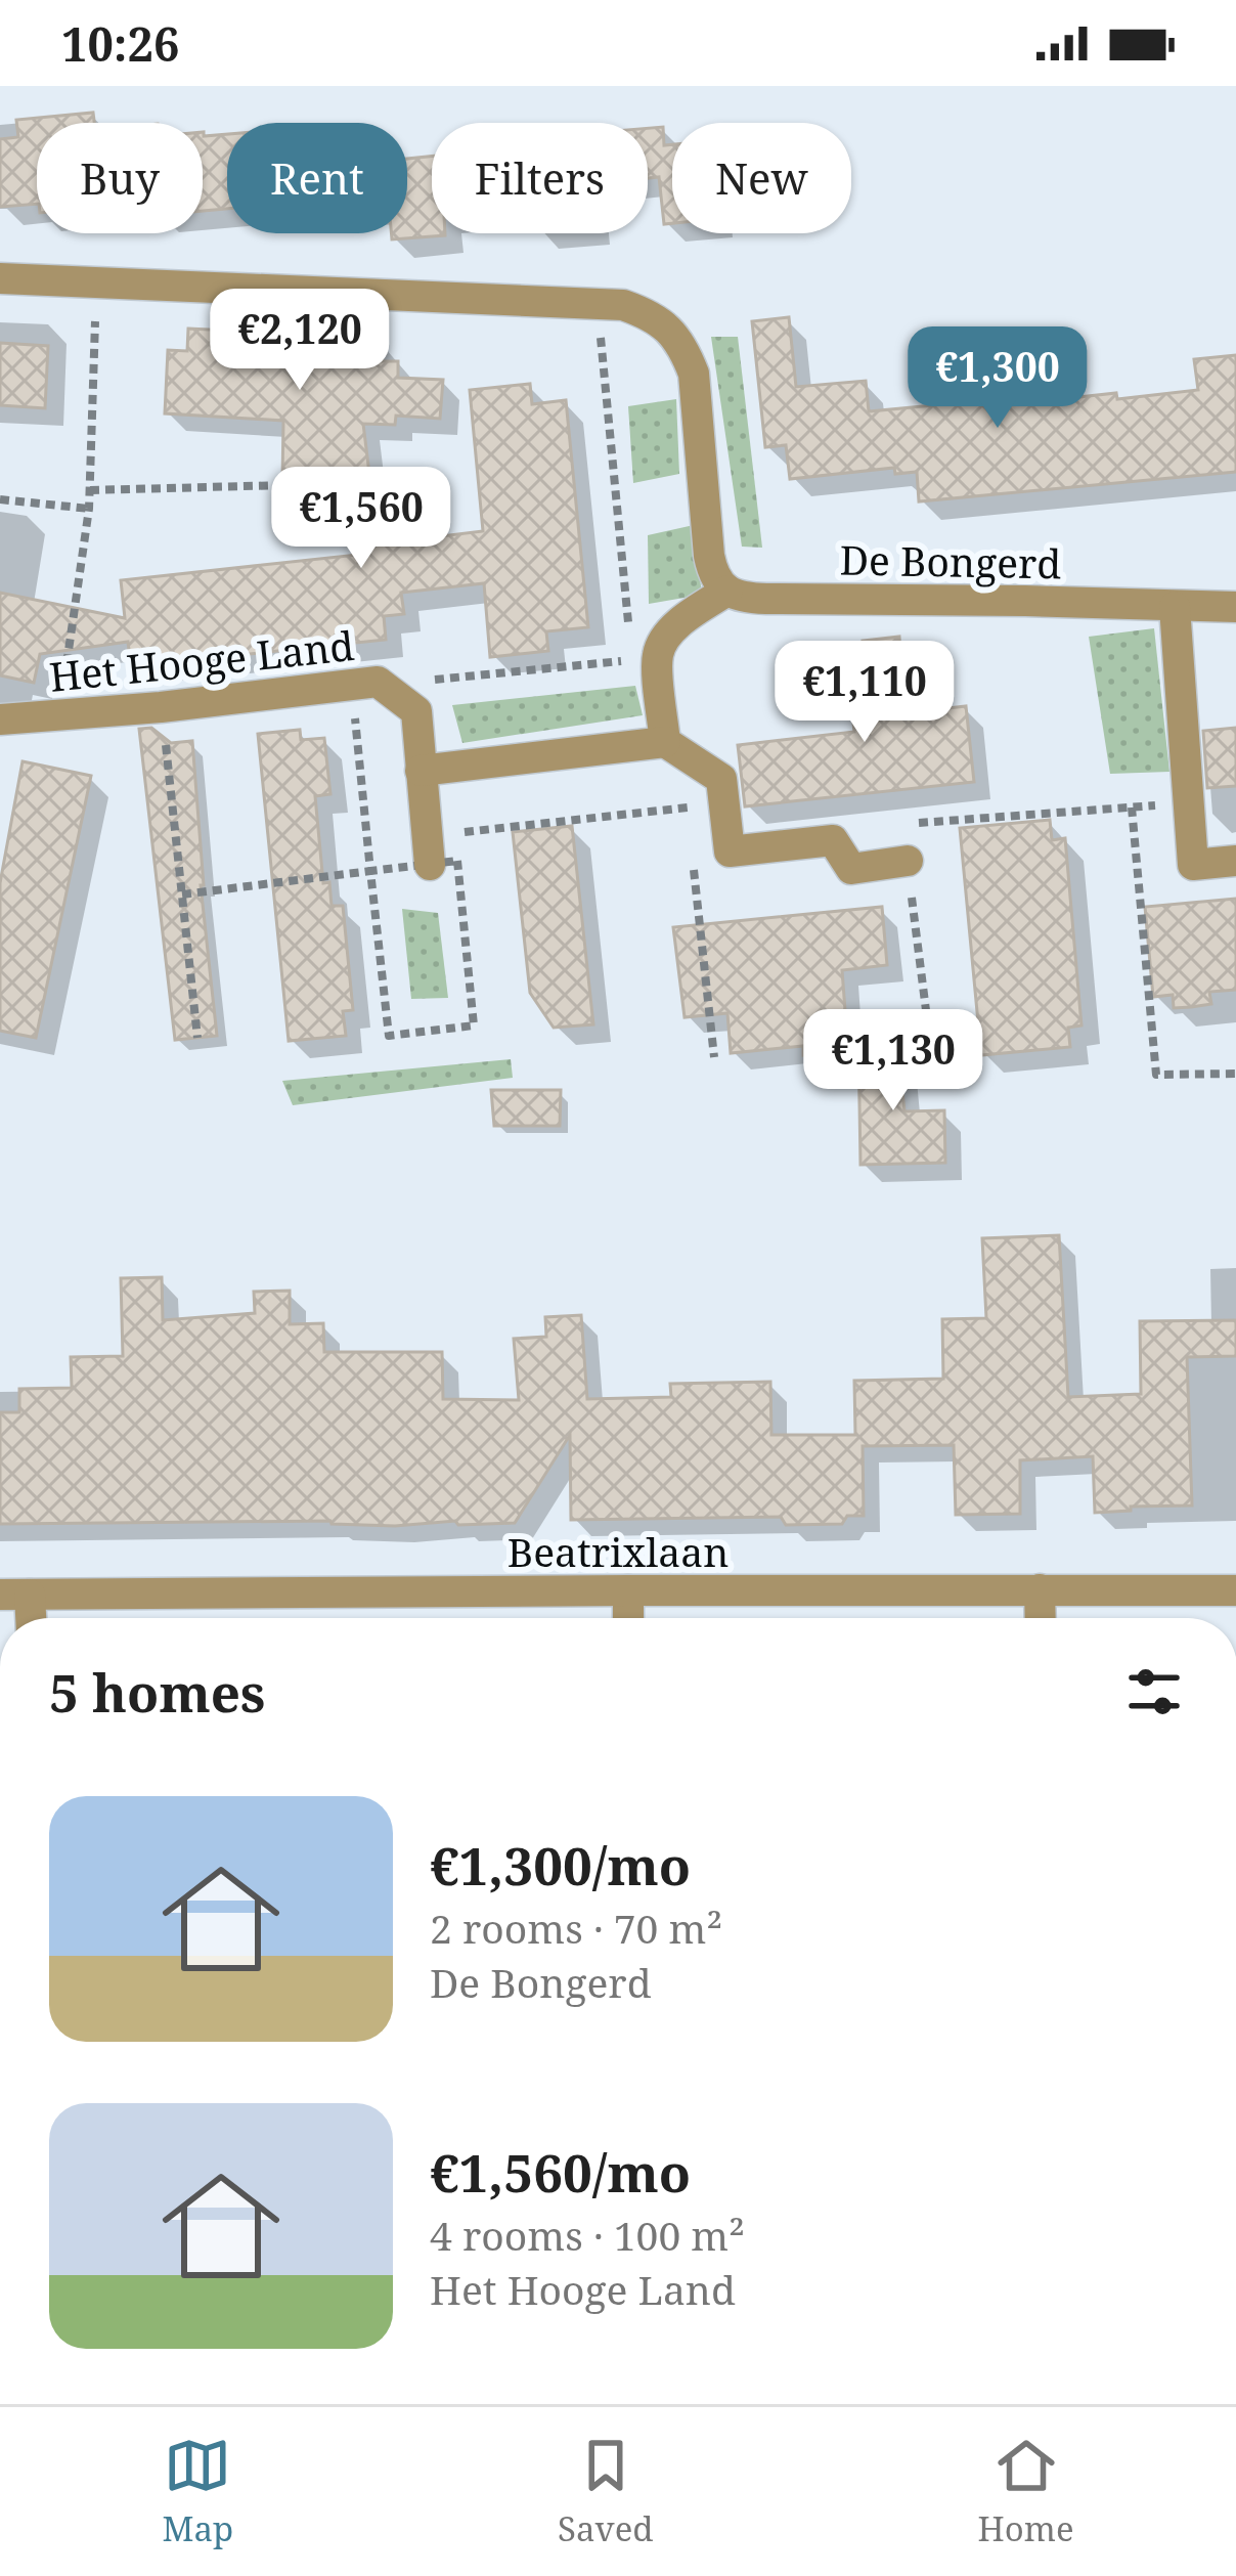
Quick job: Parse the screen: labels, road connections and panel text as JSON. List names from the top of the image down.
{
  "streets": {
    "street": ["De Bongerd", "Het Hooge Land", "Beatrixlaan"]
  },
  "page": {
    "status": "10:26",
    "chip": [
      "Buy",
      "Rent",
      "Filters",
      "New"
    ],
    "price": [
      "€2,120",
      "€1,300",
      "€1,560",
      "€1,110",
      "€1,130"
    ],
    "heading": "5 homes",
    "list": [
      {
        "name": "€1,300/mo",
        "note": "2 rooms · 70 m² · De Bongerd"
      },
      {
        "name": "€1,560/mo",
        "note": "4 rooms · 100 m² · Het Hooge Land"
      }
    ],
    "tabs": ["Map", "Saved", "Home"]
  }
}
